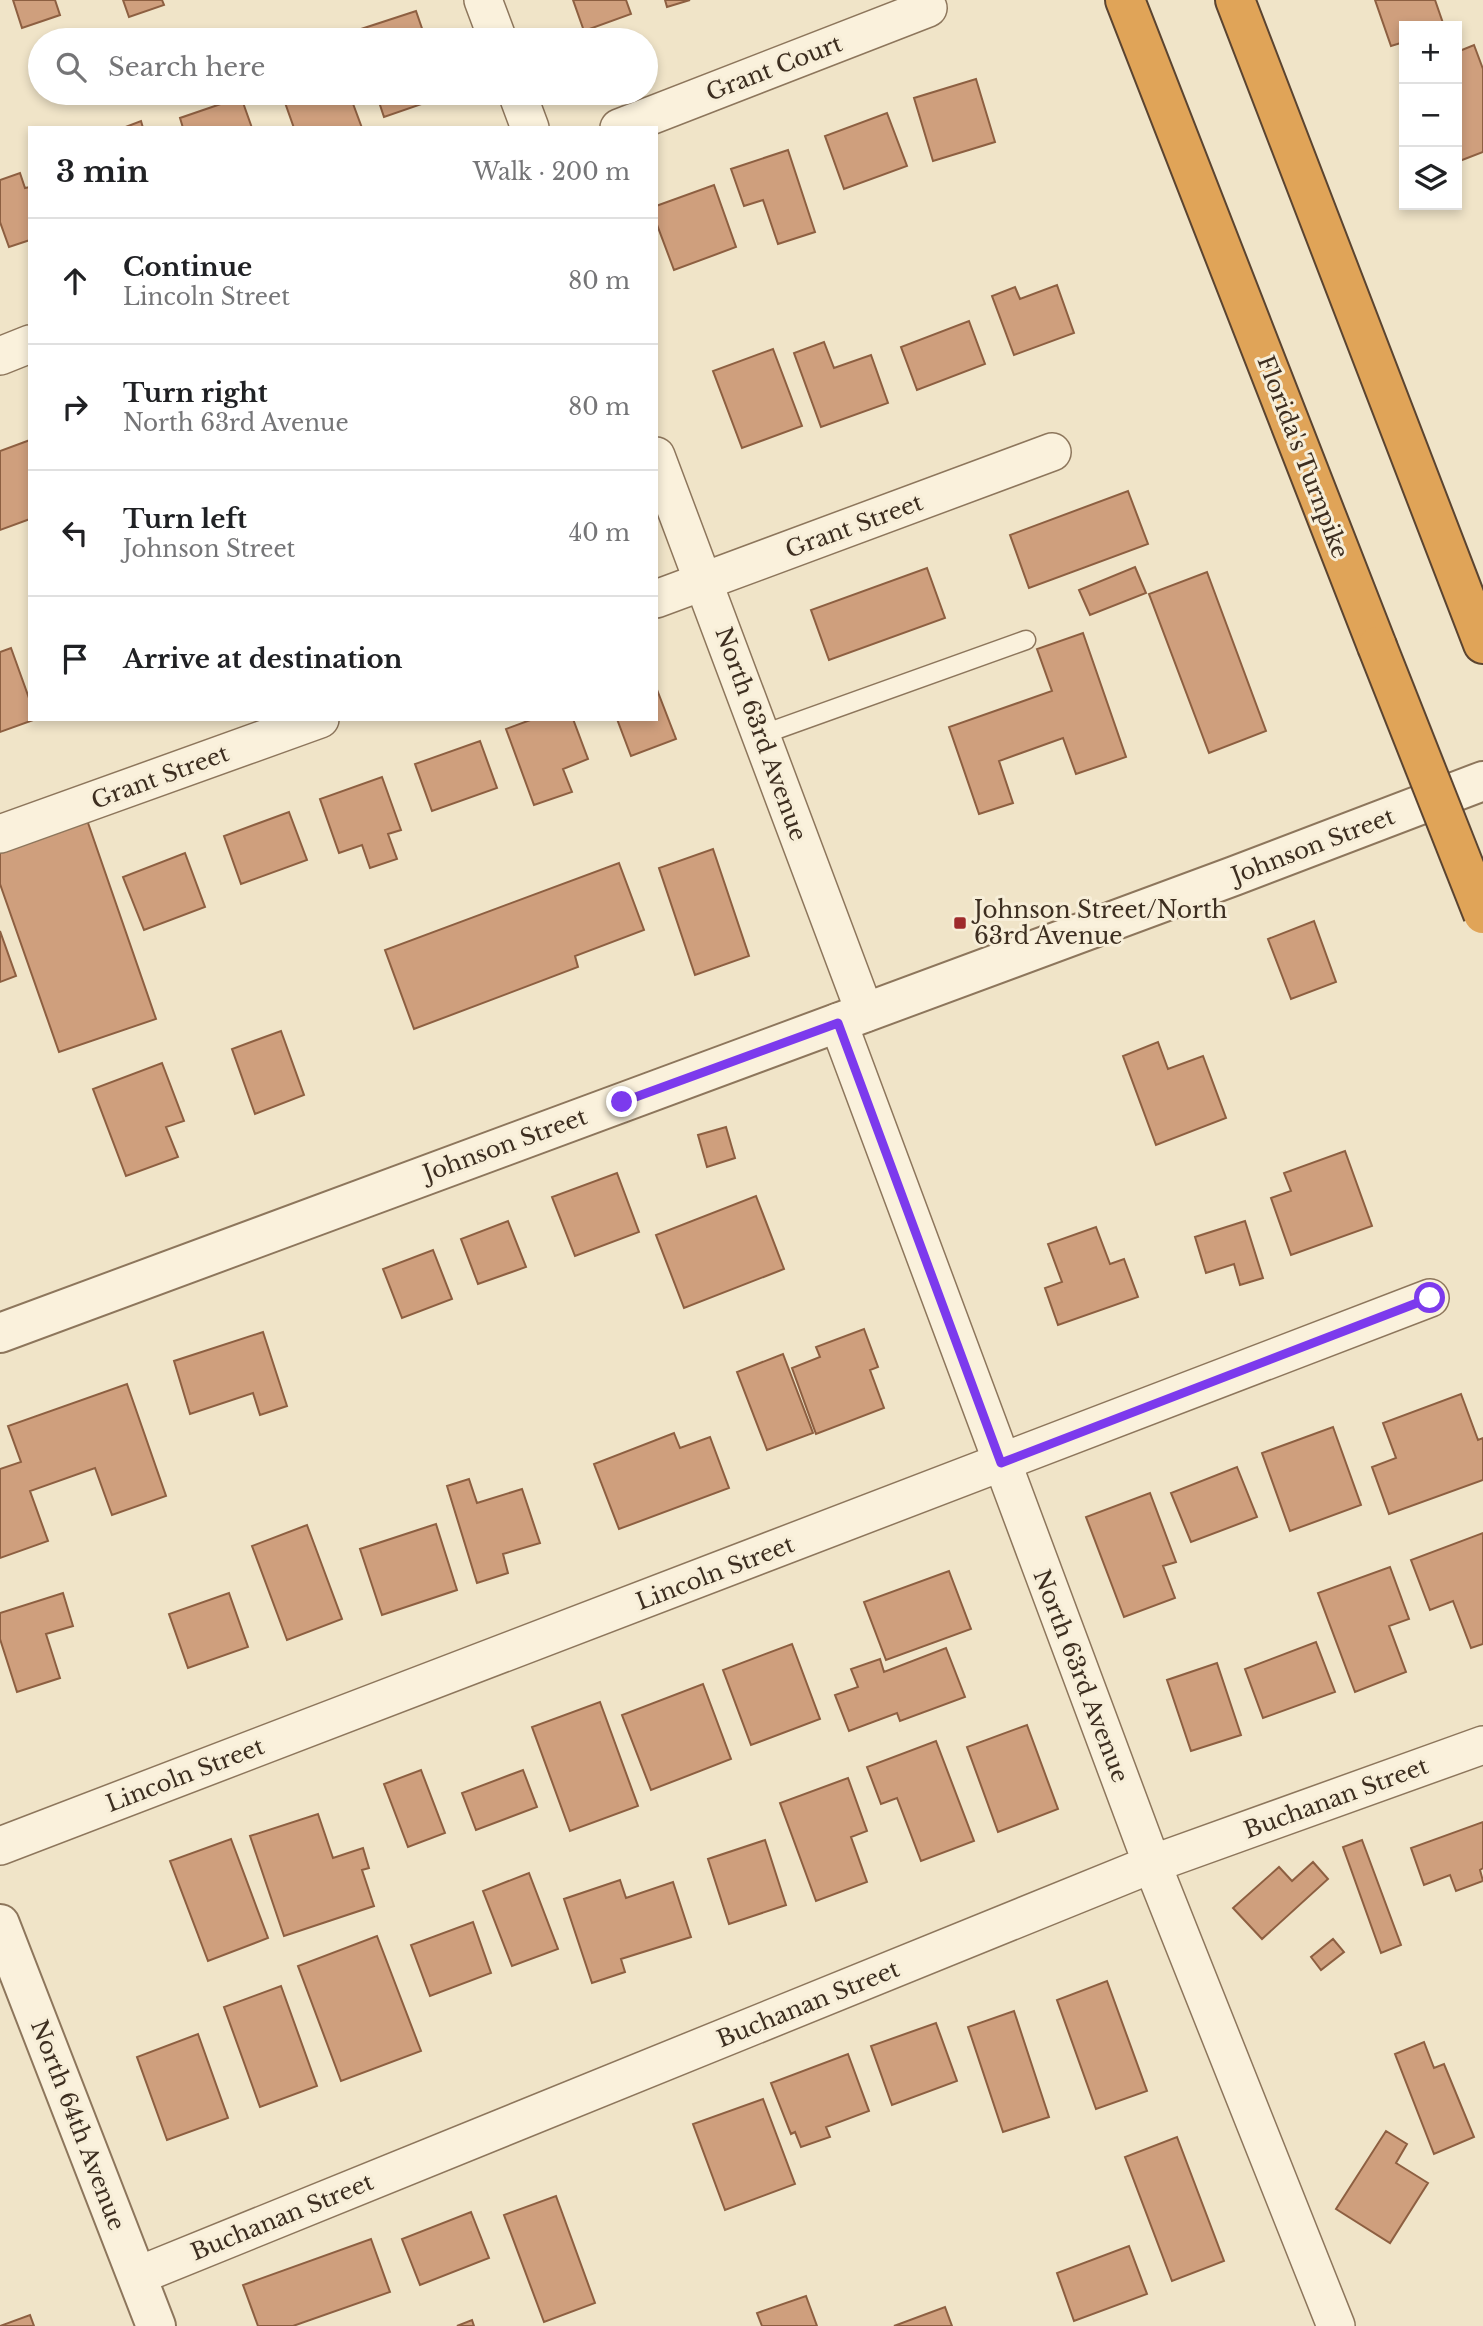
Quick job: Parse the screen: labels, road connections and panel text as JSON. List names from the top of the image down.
{
  "streets": {
    "highway": ["Florida's Turnpike"],
    "street": [
      "Grant Court",
      "Grant Street",
      "North 63rd Avenue",
      "Johnson Street",
      "Lincoln Street",
      "Buchanan Street",
      "North 64th Avenue"
    ]
  },
  "crossings": [
    ["Grant Street", "North 63rd Avenue"],
    ["North 63rd Avenue", "Johnson Street"],
    ["North 63rd Avenue", "Lincoln Street"],
    ["North 63rd Avenue", "Buchanan Street"],
    ["Buchanan Street", "North 64th Avenue"]
  ],
  "places": {
    "transit": ["Johnson Street/North 63rd Avenue"]
  },
  "page": {
    "map_buttons": ["+", "−"],
    "search": "Search here",
    "heading": ["3 min", "Walk · 200 m"],
    "list": [
      ["Continue", "Lincoln Street", "80 m"],
      ["Turn right", "North 63rd Avenue", "80 m"],
      ["Turn left", "Johnson Street", "40 m"],
      "Arrive at destination"
    ]
  }
}
